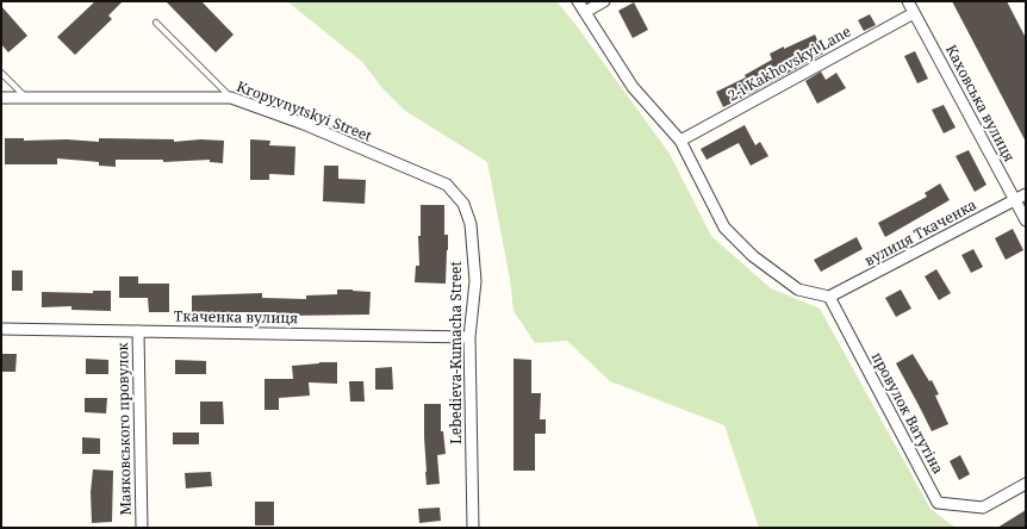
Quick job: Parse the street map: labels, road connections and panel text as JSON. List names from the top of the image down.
{
  "streets": {
    "street": [
      "2-i Kakhovskyi Lane",
      "Каховська вулиця",
      "Kropyvnytskyi Street",
      "вулиця Ткаченка",
      "Ткаченка вулиця",
      "Lebedieva-Kumacha Street",
      "провулок Ватутіна",
      "Маяковського провулок"
    ]
  },
  "crossings": [
    ["2-i Kakhovskyi Lane", "Каховська вулиця"],
    ["Каховська вулиця", "вулиця Ткаченка"],
    ["Kropyvnytskyi Street", "Lebedieva-Kumacha Street"],
    ["вулиця Ткаченка", "провулок Ватутіна"],
    ["Ткаченка вулиця", "Lebedieva-Kumacha Street"],
    ["Ткаченка вулиця", "Маяковського провулок"]
  ]
}
